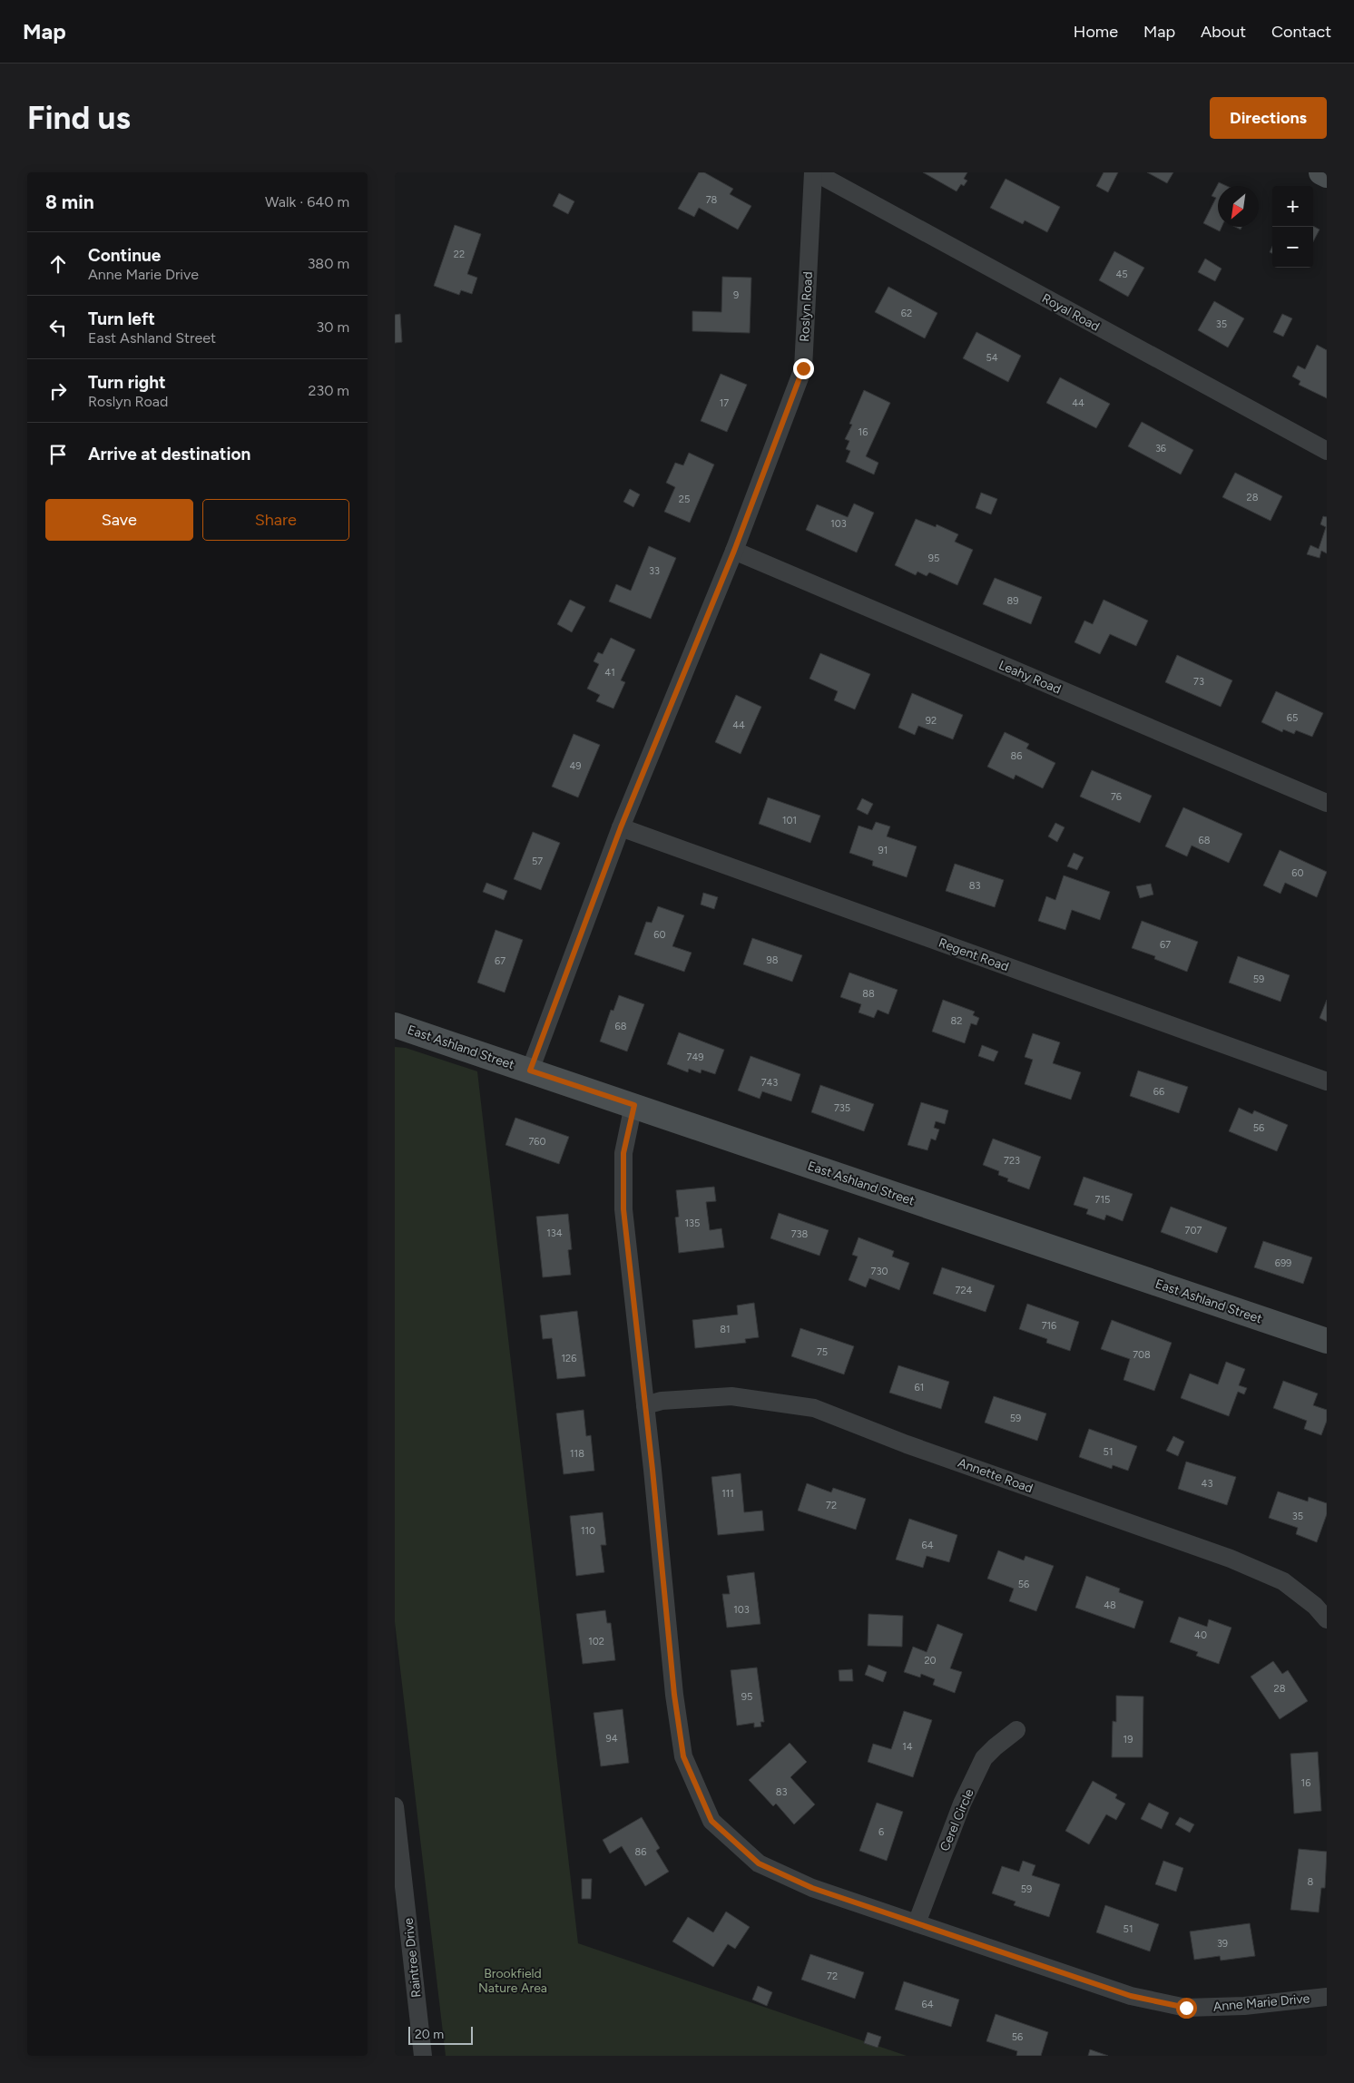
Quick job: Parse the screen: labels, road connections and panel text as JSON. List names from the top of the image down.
{
  "streets": {
    "main road": ["East Ashland Street"],
    "street": [
      "Roslyn Road",
      "Royal Road",
      "Leahy Road",
      "Regent Road",
      "Annette Road",
      "Cerel Circle",
      "Raintree Drive",
      "Anne Marie Drive"
    ]
  },
  "crossings": [
    ["Roslyn Road", "Royal Road"],
    ["Roslyn Road", "Leahy Road"],
    ["Roslyn Road", "Regent Road"],
    ["Roslyn Road", "East Ashland Street"],
    ["East Ashland Street", "Anne Marie Drive"],
    ["Annette Road", "Anne Marie Drive"],
    ["Cerel Circle", "Anne Marie Drive"]
  ],
  "parks": ["Brookfield Nature Area"],
  "house_numbers": [
    "78",
    "22",
    "45",
    "9",
    "62",
    "35",
    "54",
    "17",
    "44",
    "16",
    "36",
    "28",
    "25",
    "103",
    "95",
    "33",
    "89",
    "41",
    "73",
    "65",
    "92",
    "44",
    "86",
    "49",
    "76",
    "101",
    "68",
    "91",
    "57",
    "60",
    "83",
    "60",
    "67",
    "98",
    "67",
    "59",
    "88",
    "82",
    "68",
    "749",
    "743",
    "66",
    "735",
    "56",
    "760",
    "723",
    "715",
    "135",
    "707",
    "134",
    "738",
    "699",
    "730",
    "724",
    "716",
    "81",
    "75",
    "708",
    "126",
    "61",
    "59",
    "51",
    "118",
    "43",
    "111",
    "72",
    "35",
    "110",
    "64",
    "56",
    "48",
    "103",
    "40",
    "102",
    "20",
    "28",
    "95",
    "94",
    "19",
    "14",
    "16",
    "83",
    "6",
    "86",
    "8",
    "59",
    "51",
    "39",
    "72",
    "64",
    "56"
  ],
  "scale_bar": "20 m",
  "north": "bottom left",
  "page": {
    "header": "Map",
    "nav": [
      "Home",
      "Map",
      "About",
      "Contact"
    ],
    "buttons": [
      "Directions",
      ["Save", "Share"]
    ],
    "title": "Find us",
    "heading": ["8 min", "Walk · 640 m"],
    "map_buttons": ["+", "−"],
    "list": [
      ["Continue", "Anne Marie Drive", "380 m"],
      ["Turn left", "East Ashland Street", "30 m"],
      ["Turn right", "Roslyn Road", "230 m"],
      "Arrive at destination"
    ],
    "scale": "20 m"
  }
}
